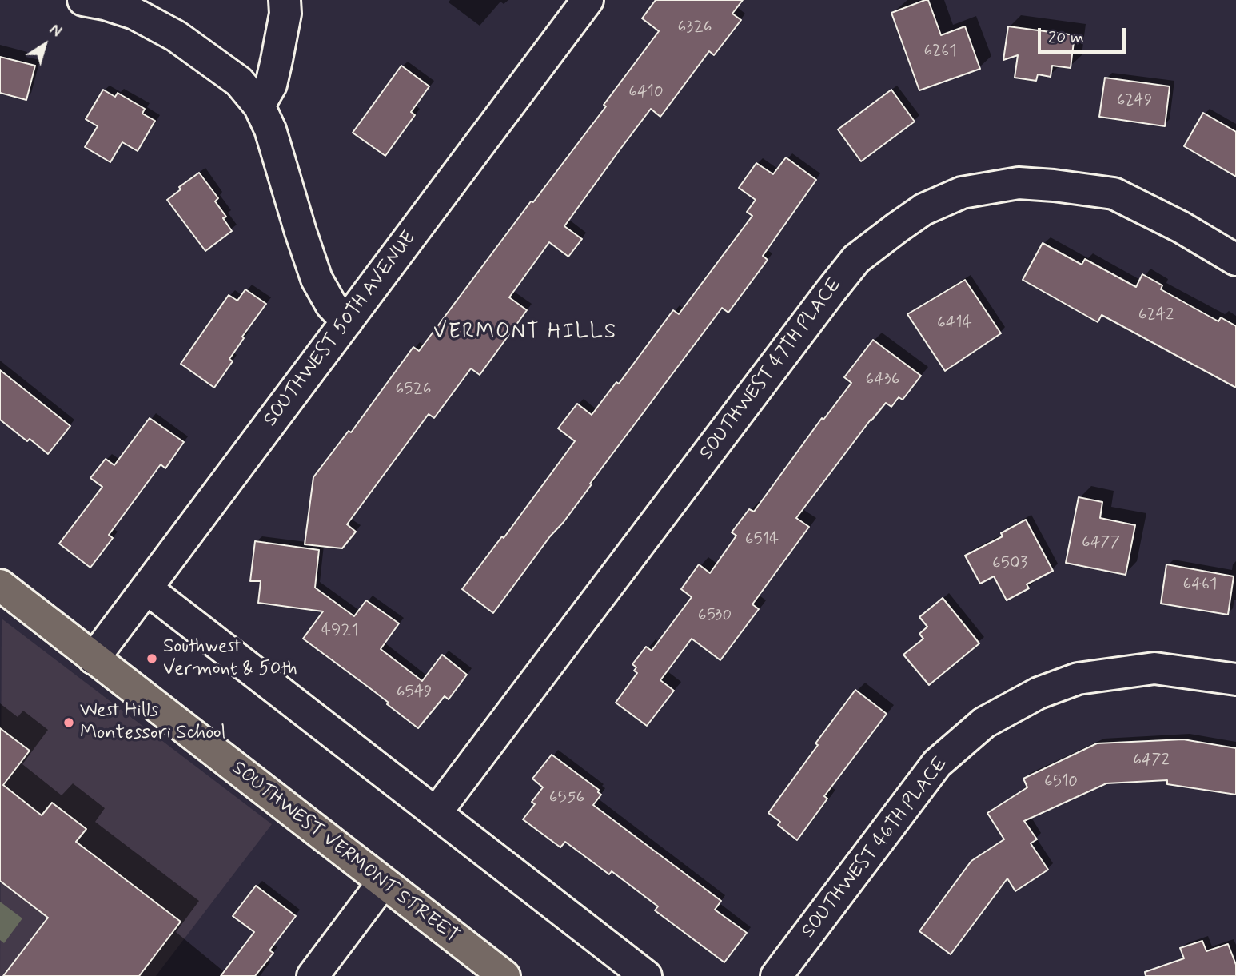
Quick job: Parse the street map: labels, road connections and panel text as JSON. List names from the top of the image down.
{
  "streets": {
    "main road": ["SOUTHWEST VERMONT STREET"],
    "street": ["SOUTHWEST 50TH AVENUE", "SOUTHWEST 47TH PLACE", "SOUTHWEST 46TH PLACE"]
  },
  "crossings": [
    ["SOUTHWEST 50TH AVENUE", "SOUTHWEST VERMONT STREET"]
  ],
  "districts": ["VERMONT HILLS"],
  "places": ["Southwest Vermont & 50th", "West Hills Montessori School"],
  "house_numbers": [
    "6326",
    "6261",
    "6410",
    "6249",
    "6242",
    "6414",
    "6436",
    "6526",
    "6514",
    "6477",
    "6503",
    "6461",
    "6530",
    "4921",
    "6549",
    "6472",
    "6510",
    "6556"
  ],
  "scale_bar": "20 m",
  "north": "top right"
}
